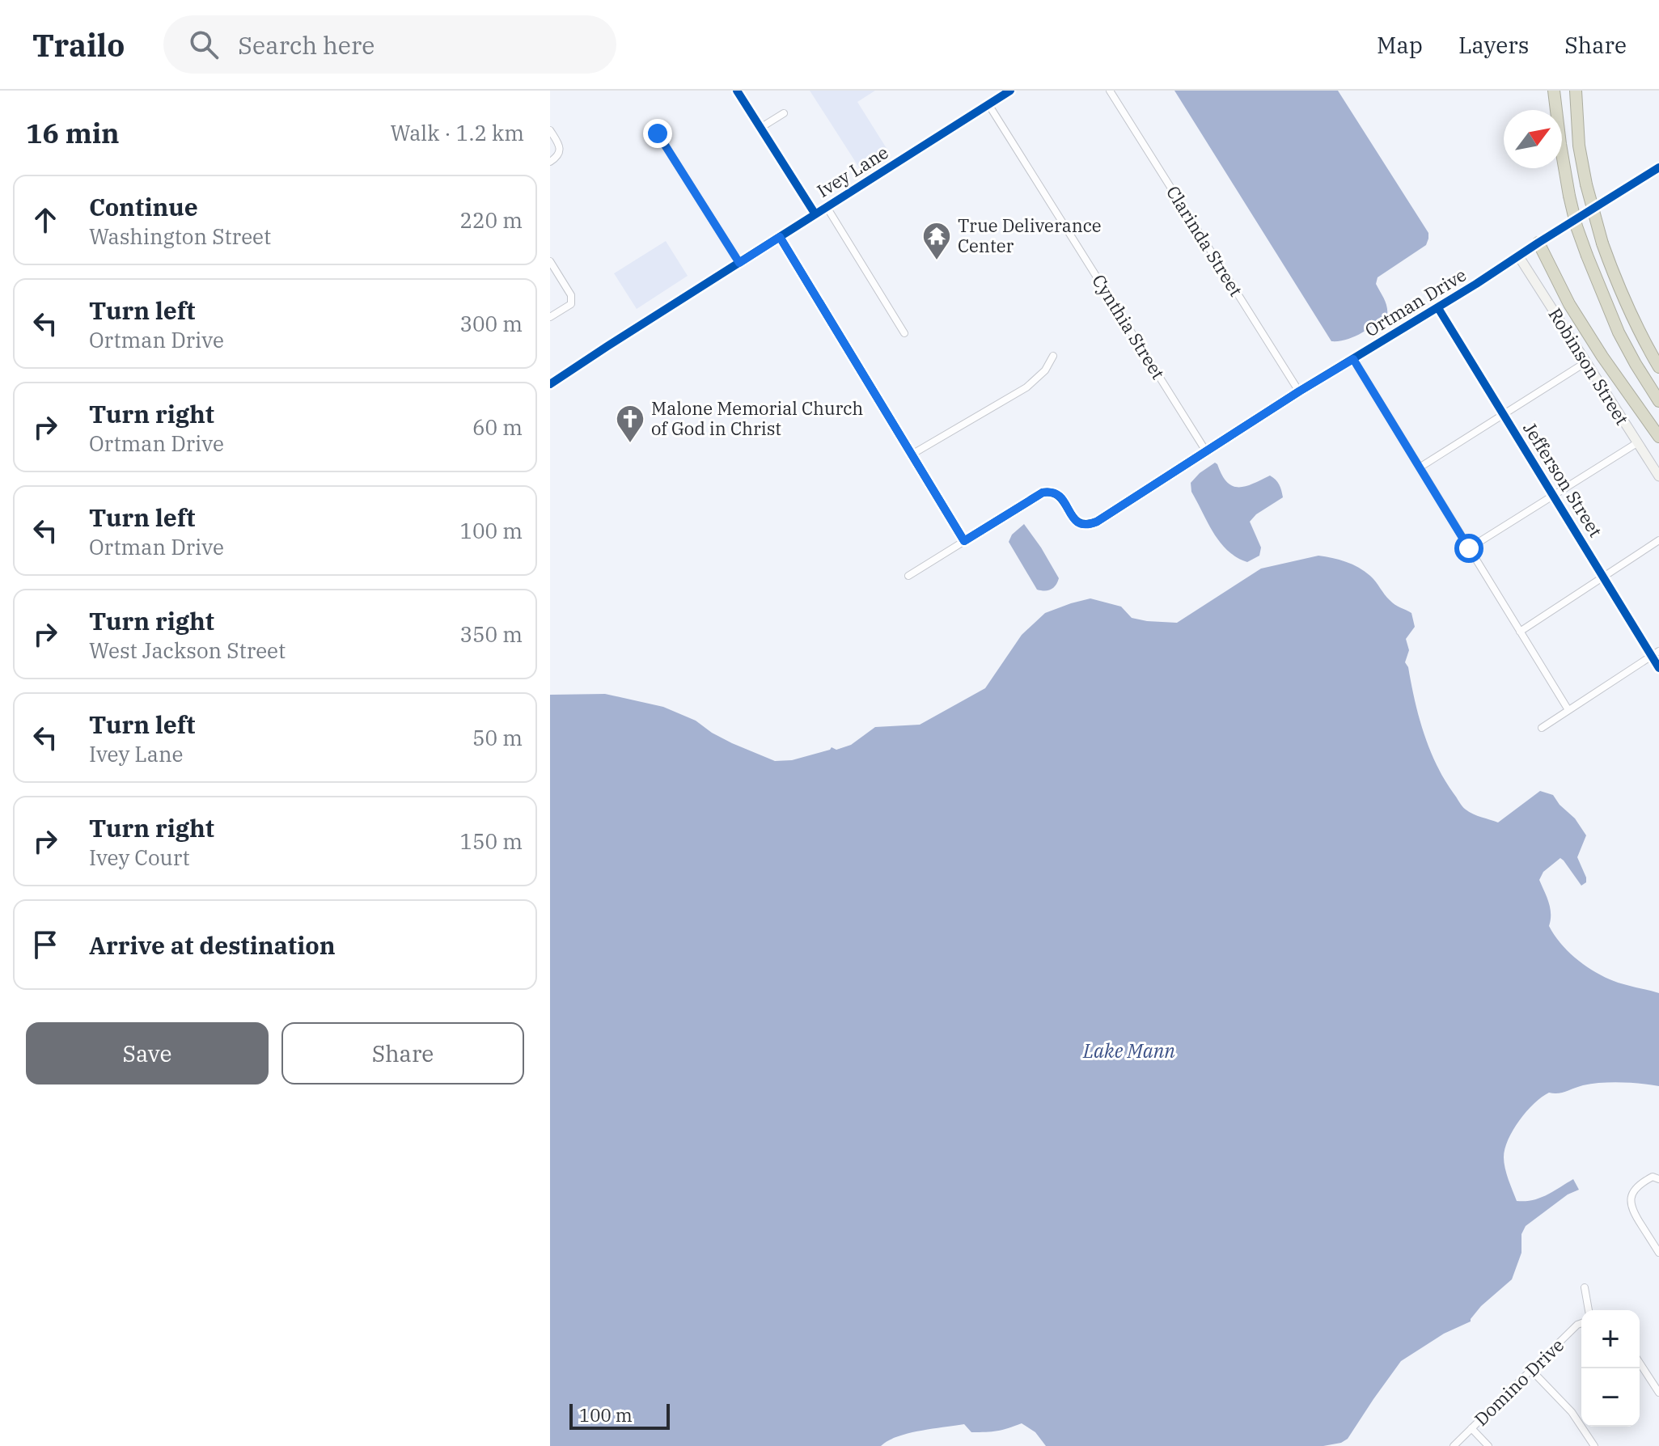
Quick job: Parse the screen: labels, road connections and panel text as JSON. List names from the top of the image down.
{
  "streets": {
    "street": [
      "Ivey Lane",
      "Clarinda Street",
      "Ortman Drive",
      "Cynthia Street",
      "Robinson Street",
      "Jefferson Street",
      "Domino Drive"
    ]
  },
  "crossings": [
    ["Ivey Lane", "Cynthia Street"],
    ["Clarinda Street", "Ortman Drive"],
    ["Ortman Drive", "Cynthia Street"],
    ["Ortman Drive", "Robinson Street"],
    ["Ortman Drive", "Jefferson Street"]
  ],
  "water": ["Lake Mann"],
  "places": {
    "temple": ["True Deliverance Center"],
    "church": ["Malone Memorial Church of God in Christ"]
  },
  "scale_bar": "100 m",
  "north": "top right",
  "page": {
    "header": "Trailo",
    "search": "Search here",
    "nav": ["Map", "Layers", "Share"],
    "heading": ["16 min", "Walk · 1.2 km"],
    "list": [
      ["Continue", "Washington Street", "220 m"],
      ["Turn left", "Ortman Drive", "300 m"],
      ["Turn right", "Ortman Drive", "60 m"],
      ["Turn left", "Ortman Drive", "100 m"],
      ["Turn right", "West Jackson Street", "350 m"],
      ["Turn left", "Ivey Lane", "50 m"],
      ["Turn right", "Ivey Court", "150 m"],
      "Arrive at destination"
    ],
    "buttons": ["Save", "Share"],
    "map_buttons": ["+", "−"],
    "scale": "100 m"
  }
}
